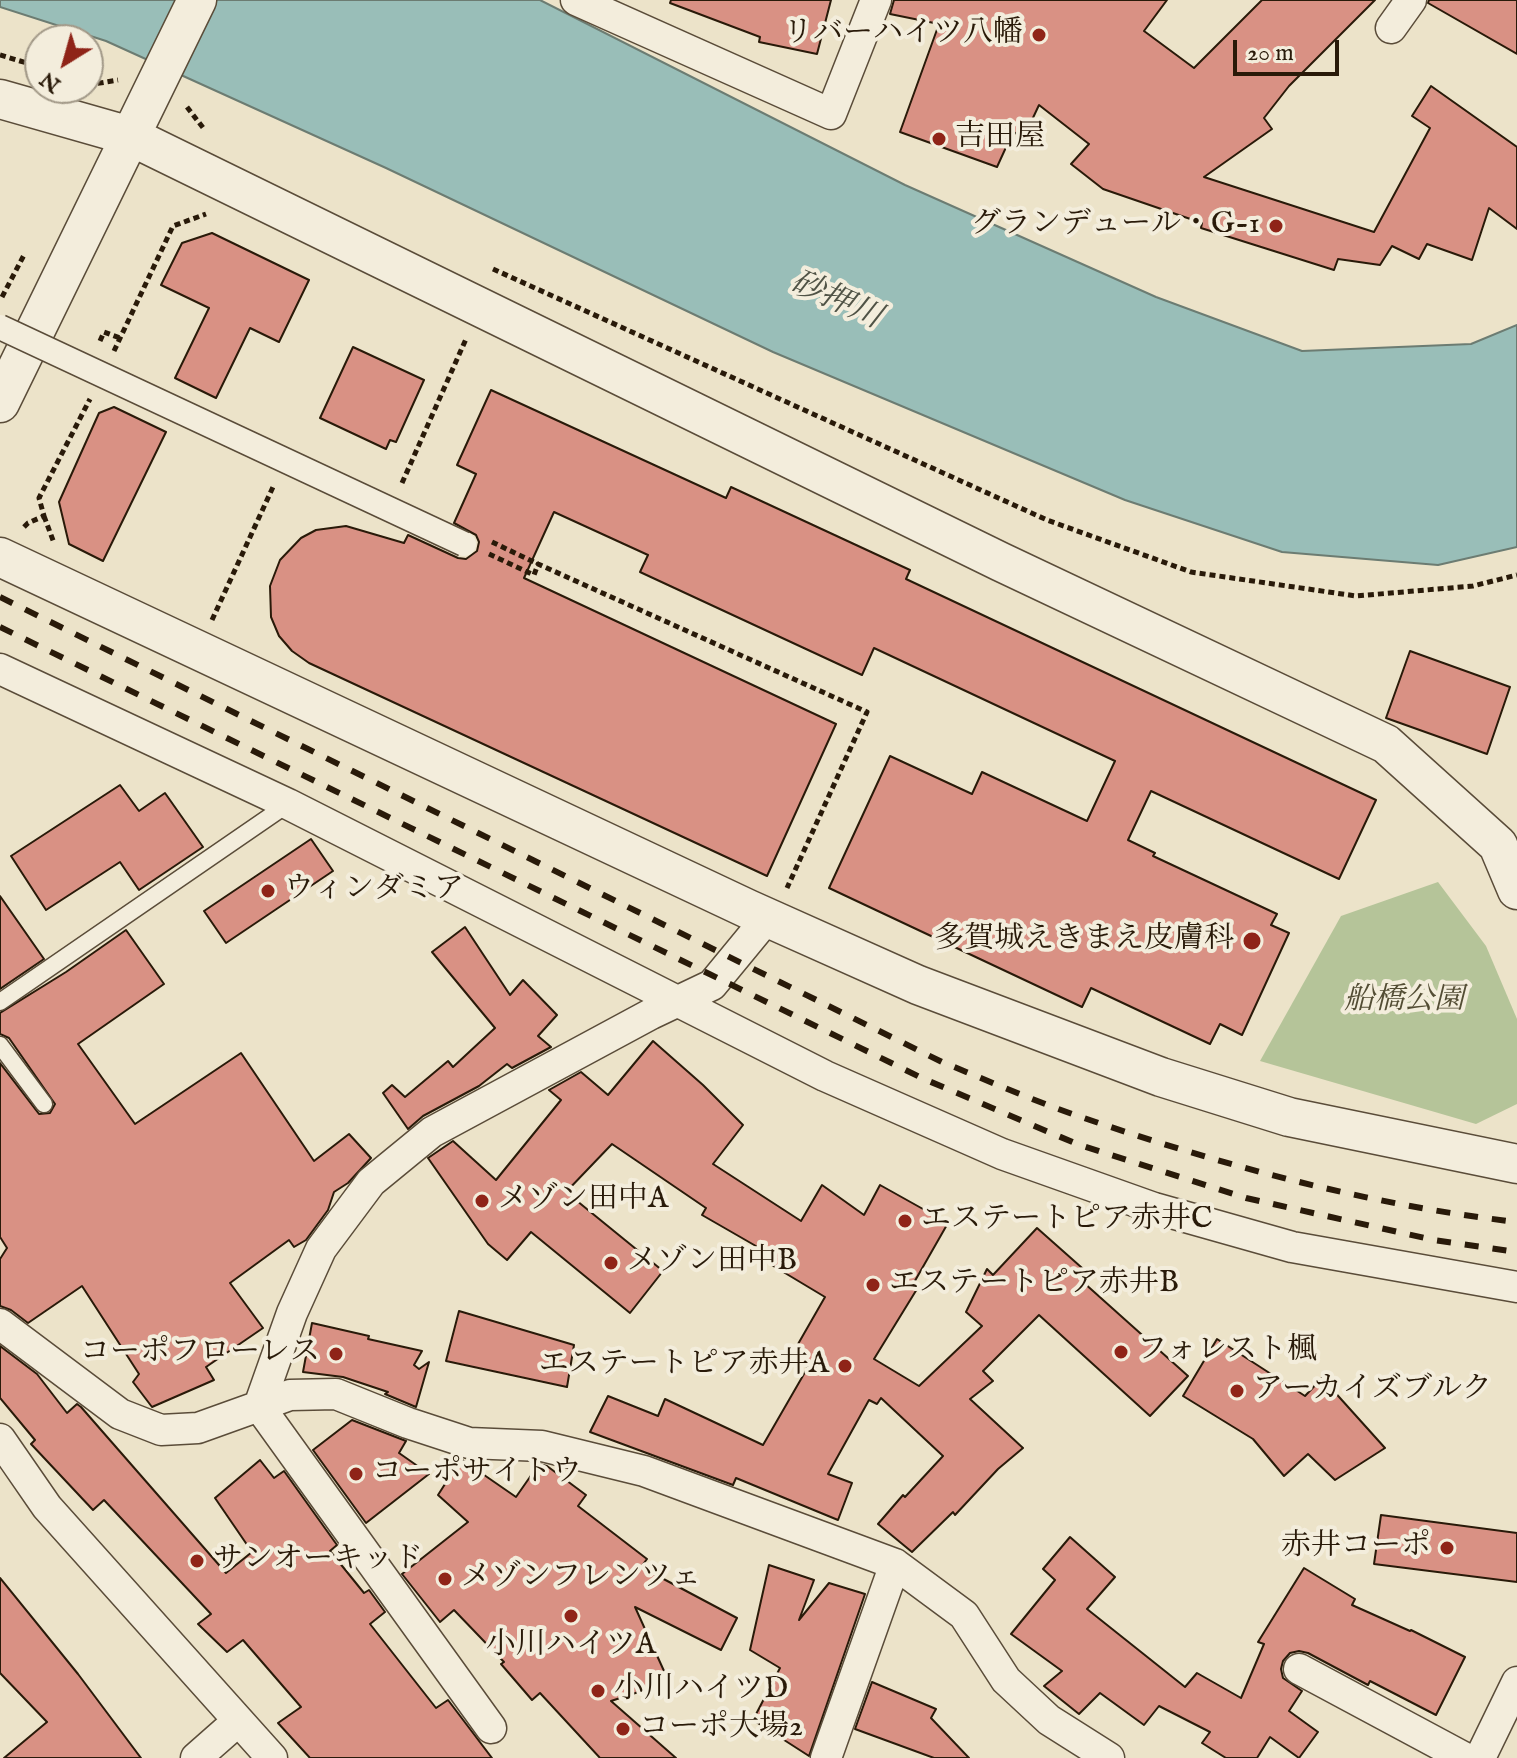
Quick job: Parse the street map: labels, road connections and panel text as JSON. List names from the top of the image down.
{
  "water": ["砂押川"],
  "parks": ["船橋公園"],
  "places": [
    "リバーハイツ八幡",
    "吉田屋",
    "グランデュール・G-1",
    "ウィンダミア",
    "多賀城えきまえ皮膚科",
    "メゾン田中A",
    "エステートピア赤井C",
    "メゾン田中B",
    "エステートピア赤井B",
    "フォレスト楓",
    "コーポフローレス",
    "エステートピア赤井A",
    "アーカイズブルク",
    "コーポサイトウ",
    "赤井コーポ",
    "サンオーキッド",
    "メゾンフレンツェ",
    "小川ハイツA",
    "小川ハイツD",
    "コーポ大場2"
  ],
  "scale_bar": "20 m",
  "north": "bottom left"
}
